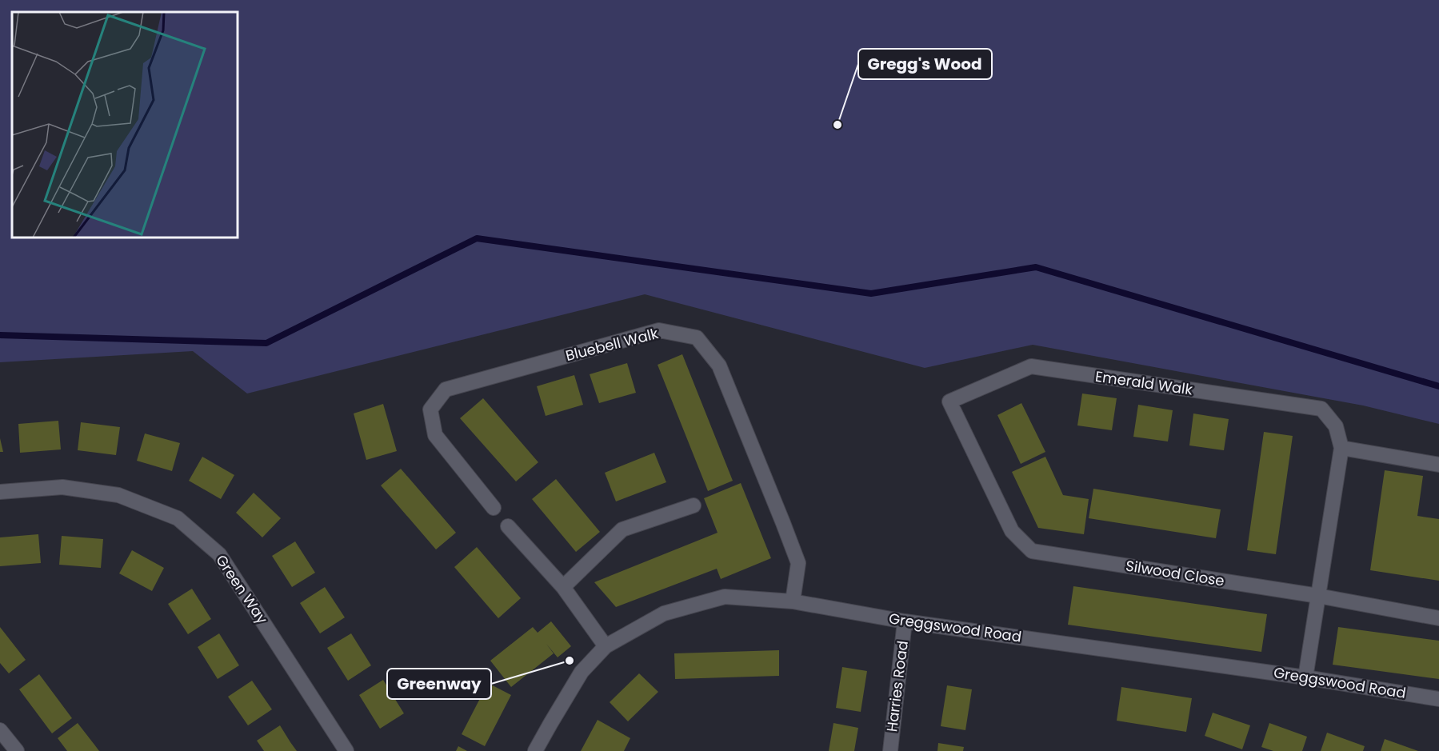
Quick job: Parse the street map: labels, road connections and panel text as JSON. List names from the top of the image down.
{
  "streets": {
    "street": [
      "Bluebell Walk",
      "Emerald Walk",
      "Silwood Close",
      "Green Way",
      "Greggswood Road",
      "Harries Road"
    ]
  },
  "crossings": [
    ["Bluebell Walk", "Greggswood Road"],
    ["Emerald Walk", "Silwood Close"],
    ["Greggswood Road", "Harries Road"]
  ],
  "places": ["Gregg's Wood", "Greenway"]
}
